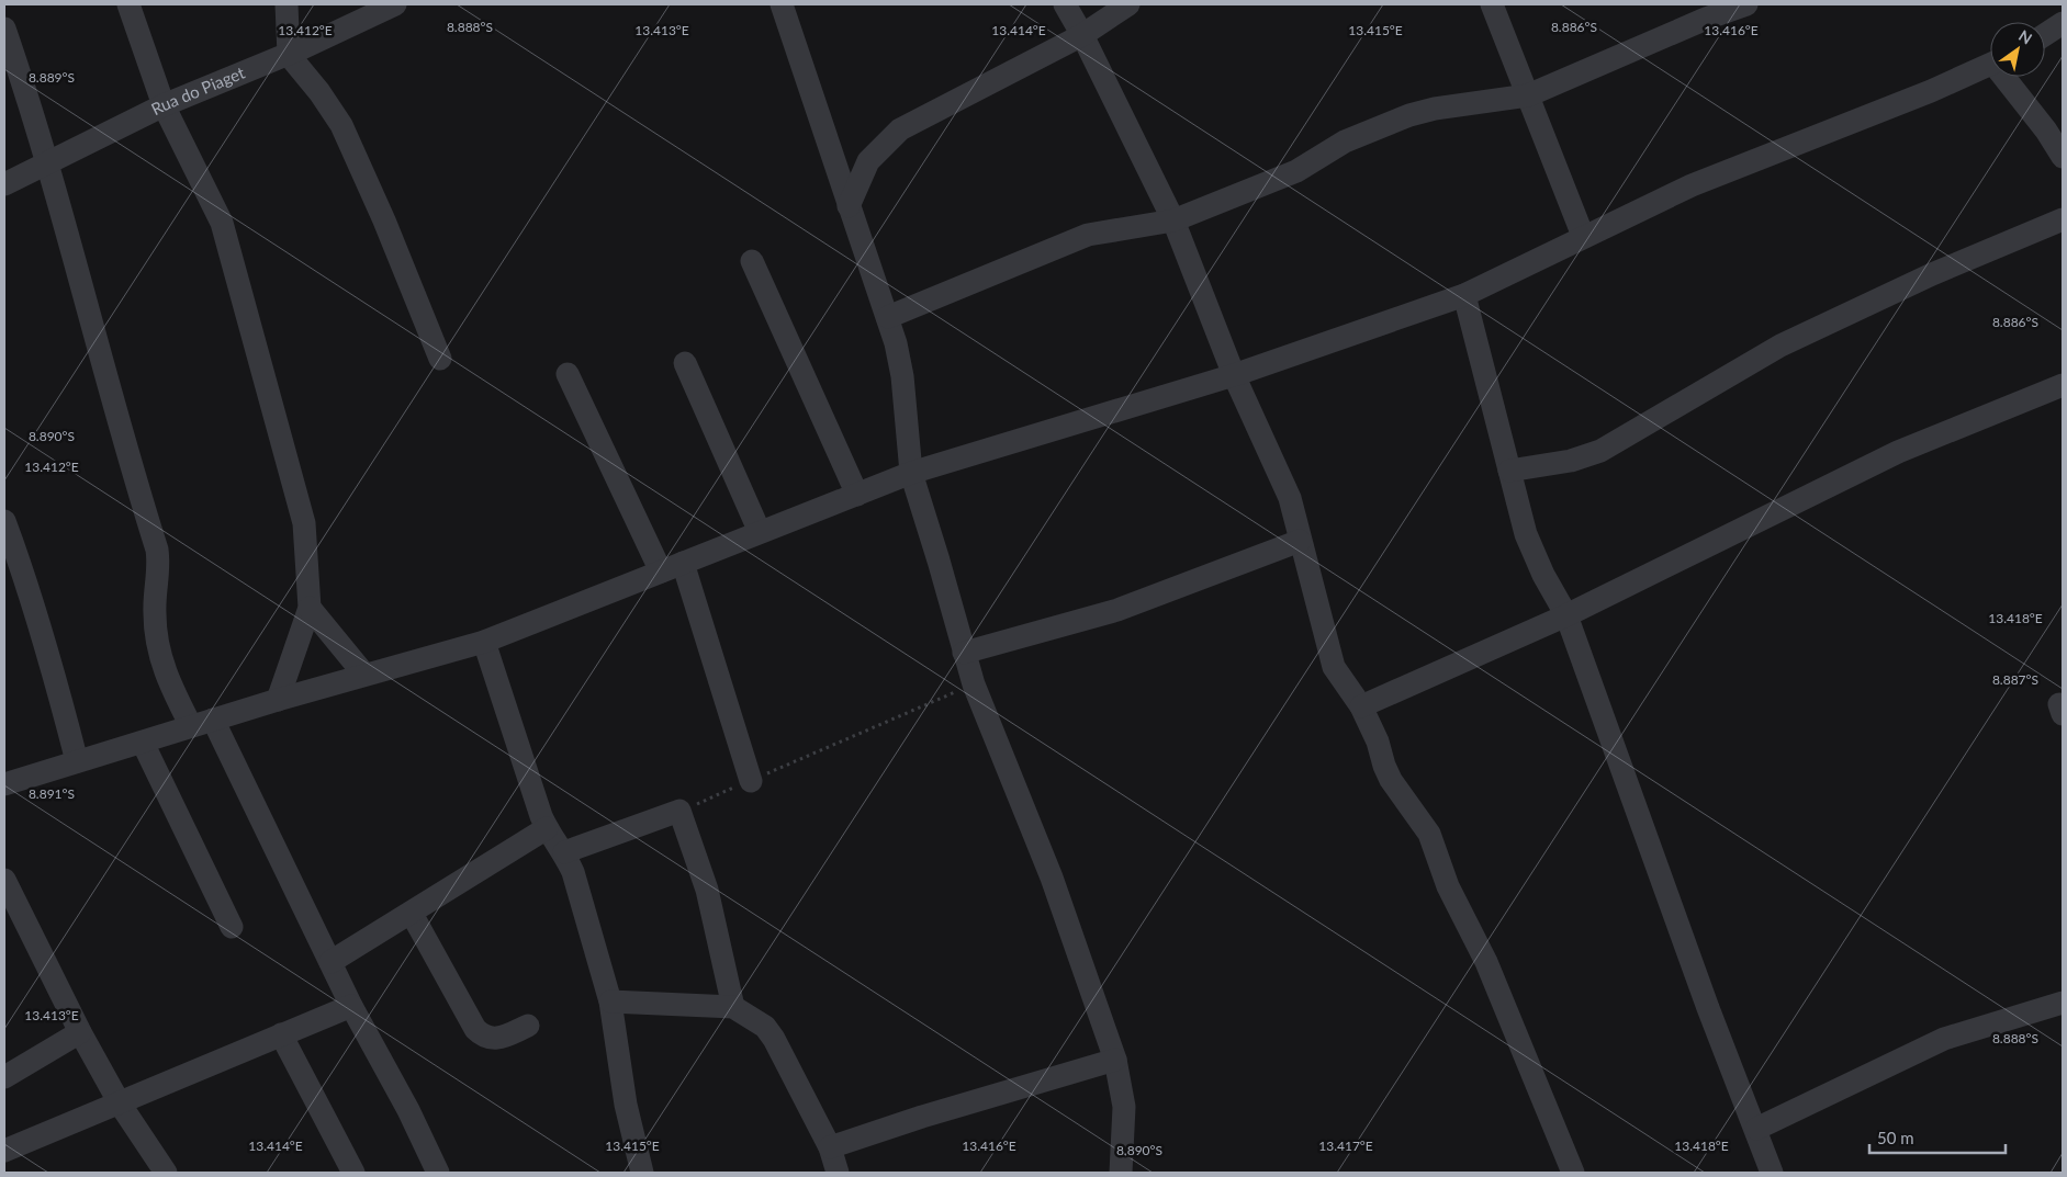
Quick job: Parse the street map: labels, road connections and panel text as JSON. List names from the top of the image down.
{
  "streets": {
    "street": ["Rua do Piaget"]
  },
  "scale_bar": "50 m",
  "north": "top right",
  "coordinates": [
    "8.888°S",
    "8.886°S",
    "13.412°E",
    "13.413°E",
    "13.414°E",
    "13.415°E",
    "13.416°E",
    "8.889°S",
    "8.890°S",
    "13.418°E",
    "8.887°S",
    "8.891°S",
    "13.417°E"
  ]
}
